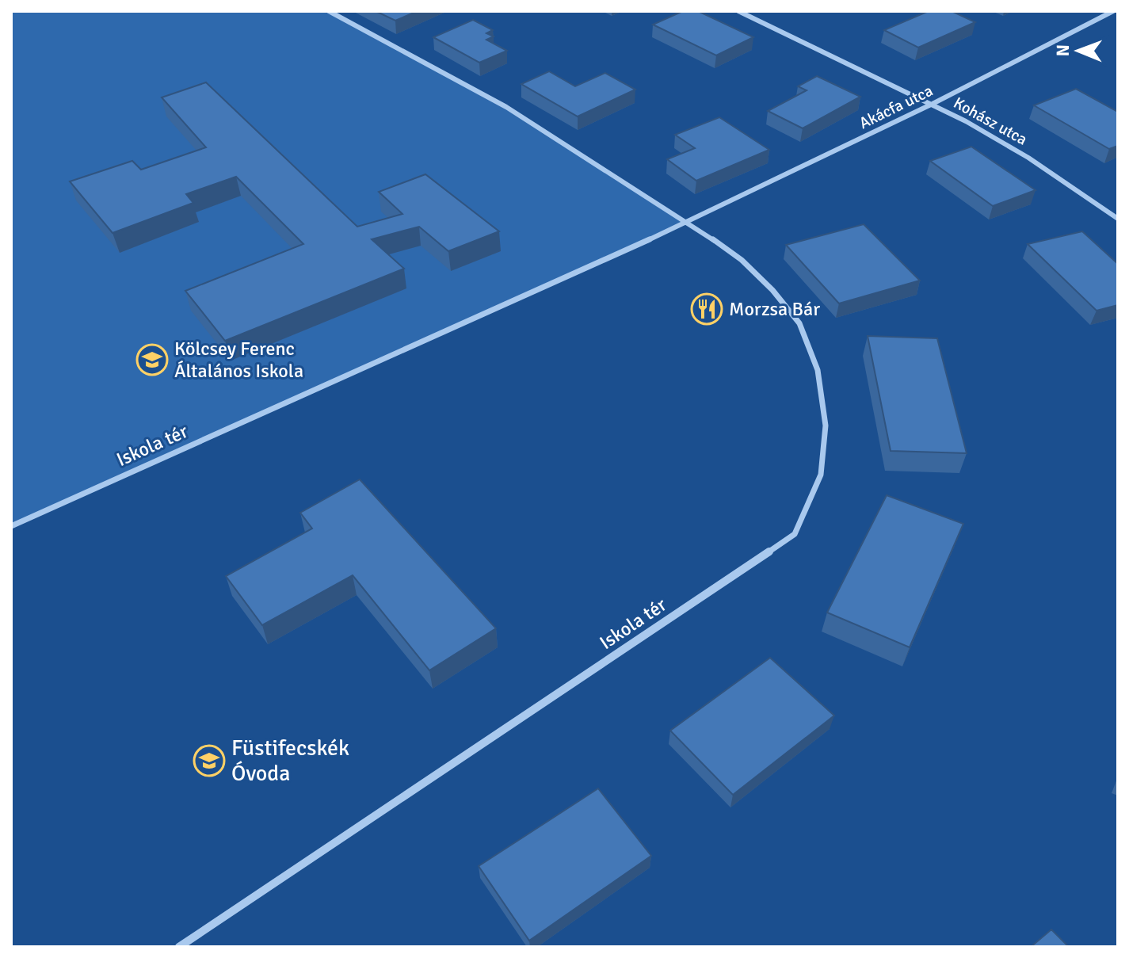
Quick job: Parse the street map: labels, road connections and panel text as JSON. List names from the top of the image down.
{
  "streets": {
    "street": ["Akácfa utca", "Kohász utca", "Iskola tér"]
  },
  "crossings": [
    ["Akácfa utca", "Kohász utca"],
    ["Akácfa utca", "Iskola tér"]
  ],
  "places": {
    "restaurant": ["Morzsa Bár"],
    "school or university": ["Kölcsey Ferenc Általános Iskola", "Füstifecskék Óvoda"]
  },
  "north": "left"
}
